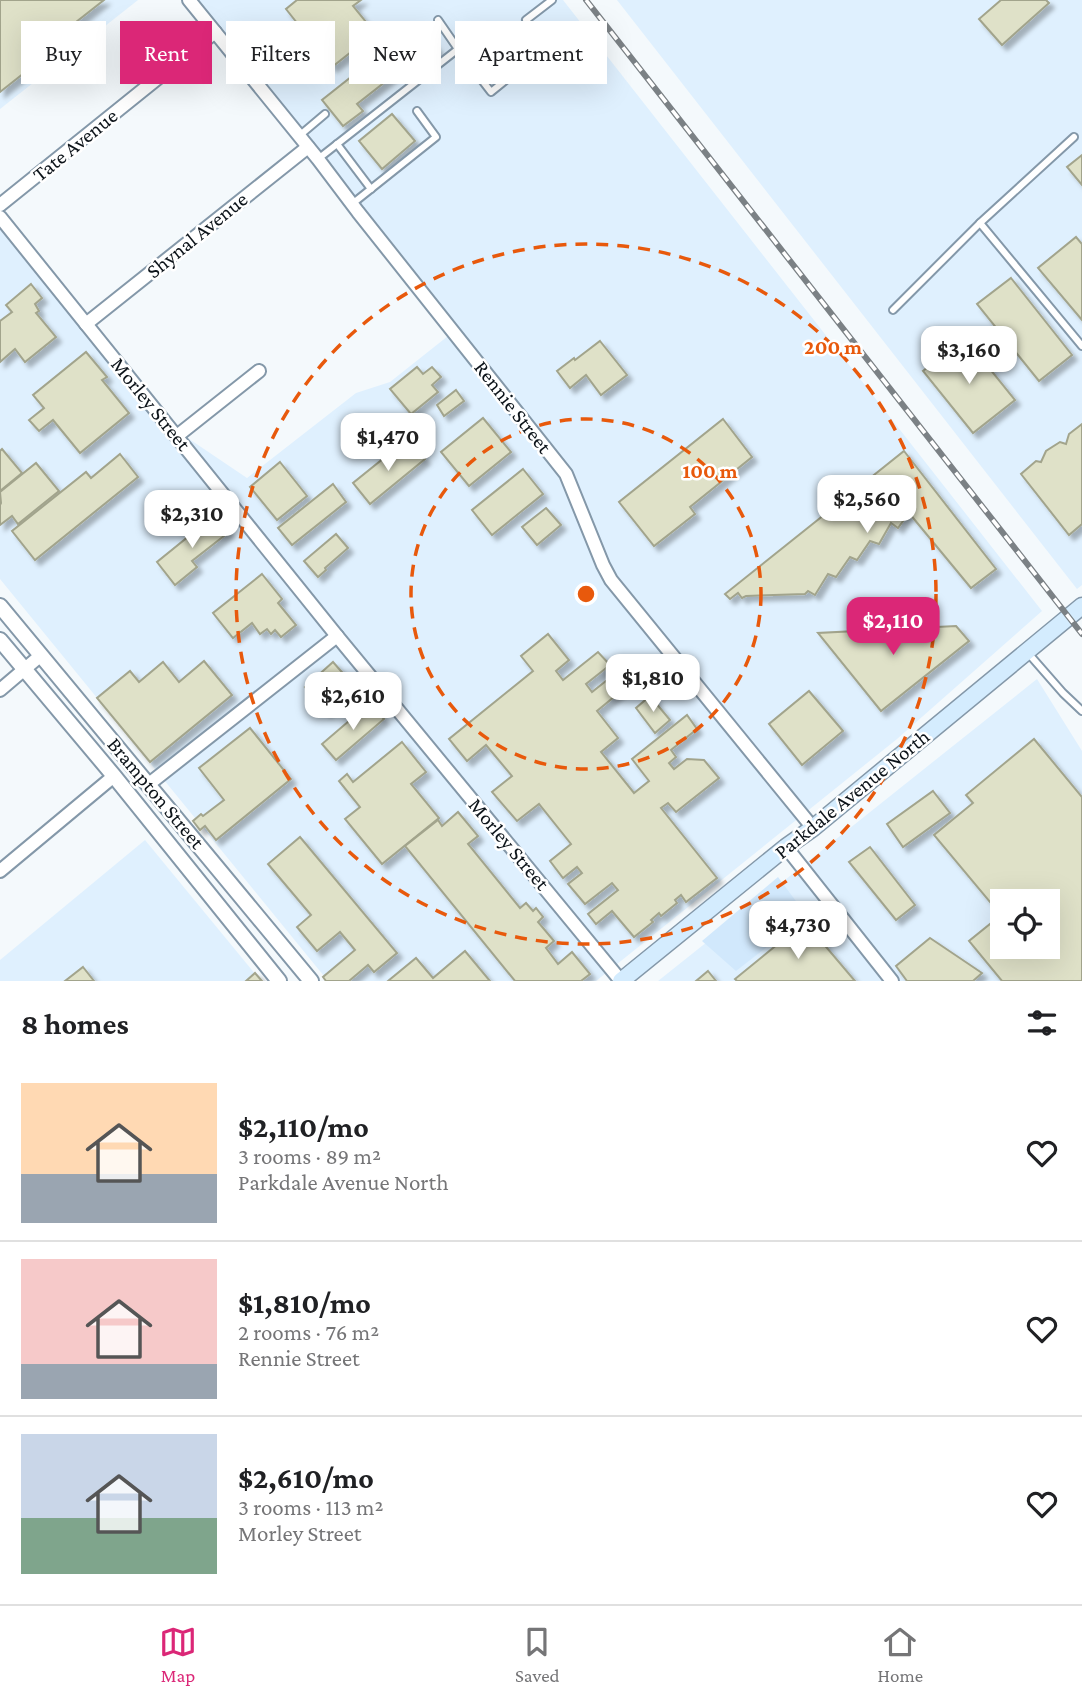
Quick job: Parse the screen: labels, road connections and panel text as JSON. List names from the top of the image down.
{
  "streets": {
    "main road": ["Parkdale Avenue North"],
    "street": [
      "Tate Avenue",
      "Shynal Avenue",
      "Morley Street",
      "Rennie Street",
      "Brampton Street"
    ]
  },
  "crossings": [
    ["Tate Avenue", "Rennie Street"],
    ["Shynal Avenue", "Morley Street"],
    ["Shynal Avenue", "Rennie Street"],
    ["Morley Street", "Parkdale Avenue North"],
    ["Rennie Street", "Parkdale Avenue North"]
  ],
  "page": {
    "chip": [
      "Buy",
      "Rent",
      "Filters",
      "New",
      "Apartment"
    ],
    "price": [
      "$3,160",
      "$1,470",
      "$2,560",
      "$2,310",
      "$2,110",
      "$1,810",
      "$2,610",
      "$4,730"
    ],
    "heading": "8 homes",
    "list": [
      {
        "name": "$2,110/mo",
        "note": "3 rooms · 89 m² · Parkdale Avenue North"
      },
      {
        "name": "$1,810/mo",
        "note": "2 rooms · 76 m² · Rennie Street"
      },
      {
        "name": "$2,610/mo",
        "note": "3 rooms · 113 m² · Morley Street"
      }
    ],
    "tabs": ["Map", "Saved", "Home"]
  },
  "rings": ["200 m", "100 m"]
}
